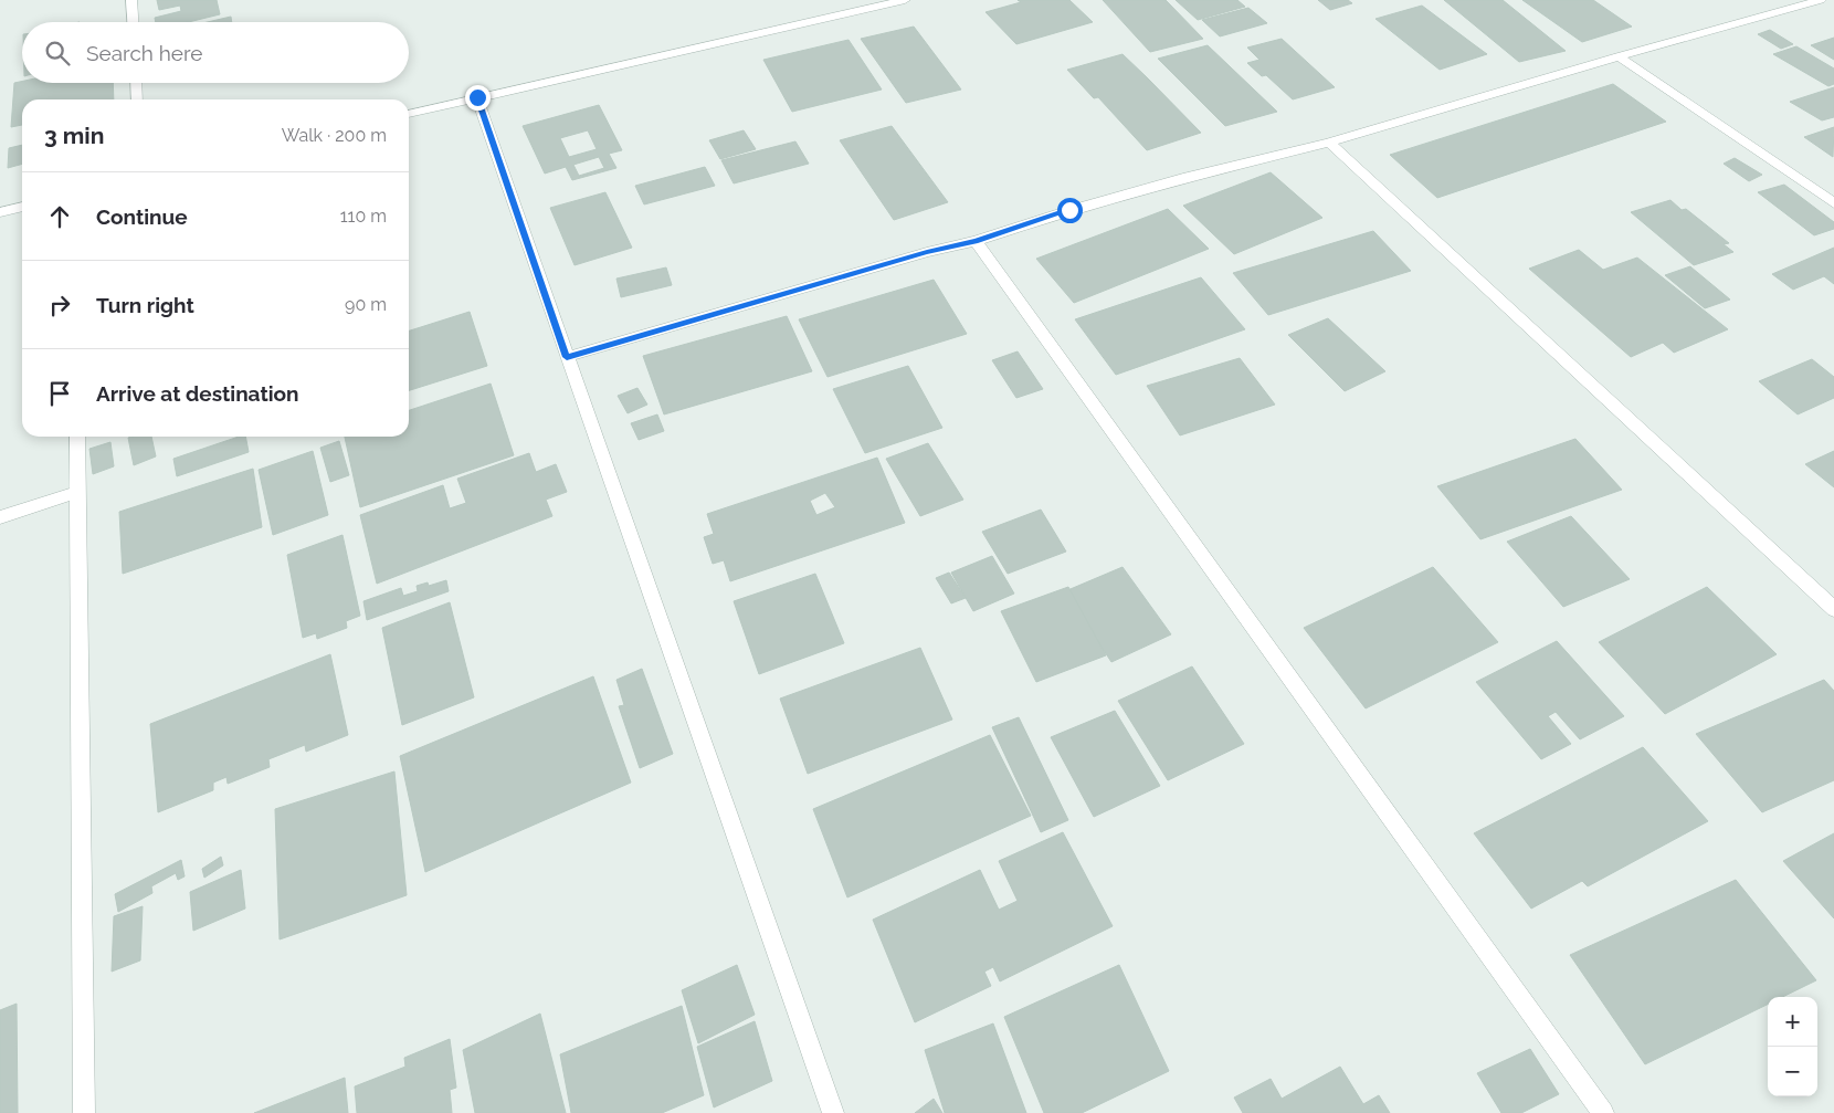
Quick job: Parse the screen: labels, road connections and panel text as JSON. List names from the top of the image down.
{
  "page": {
    "search": "Search here",
    "heading": ["3 min", "Walk · 200 m"],
    "list": [
      ["Continue", "110 m"],
      ["Turn right", "90 m"],
      "Arrive at destination"
    ],
    "map_buttons": ["+", "−"]
  }
}
